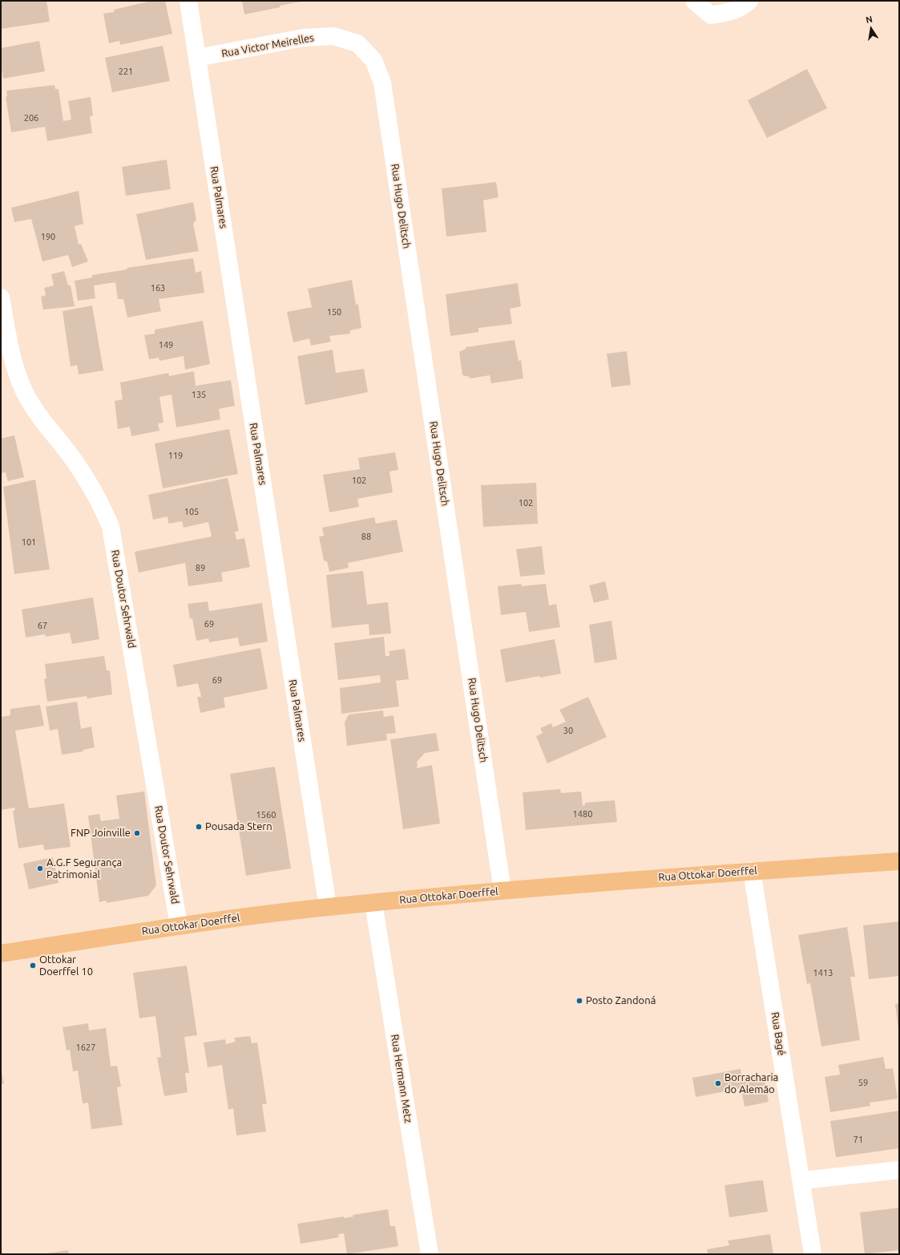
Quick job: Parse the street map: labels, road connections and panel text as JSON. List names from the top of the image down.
{
  "streets": {
    "main road": ["Rua Ottokar Doerffel"],
    "street": [
      "Rua Victor Meirelles",
      "Rua Palmares",
      "Rua Hugo Delitsch",
      "Rua Doutor Sehrwald",
      "Rua Bagé",
      "Rua Hermann Metz"
    ]
  },
  "crossings": [
    ["Rua Victor Meirelles", "Rua Palmares"],
    ["Rua Victor Meirelles", "Rua Hugo Delitsch"],
    ["Rua Palmares", "Rua Ottokar Doerffel"],
    ["Rua Hugo Delitsch", "Rua Ottokar Doerffel"],
    ["Rua Doutor Sehrwald", "Rua Ottokar Doerffel"],
    ["Rua Ottokar Doerffel", "Rua Bagé"],
    ["Rua Ottokar Doerffel", "Rua Hermann Metz"]
  ],
  "places": [
    "Pousada Stern",
    "FNP Joinville",
    "A.G.F Segurança Patrimonial",
    "Ottokar Doerffel 10",
    "Posto Zandoná",
    "Borracharia do Alemão"
  ],
  "house_numbers": [
    "221",
    "206",
    "190",
    "163",
    "150",
    "149",
    "135",
    "119",
    "102",
    "102",
    "105",
    "88",
    "101",
    "89",
    "69",
    "67",
    "69",
    "30",
    "1480",
    "1560",
    "1413",
    "1627",
    "59",
    "71"
  ],
  "north": "top"
}
